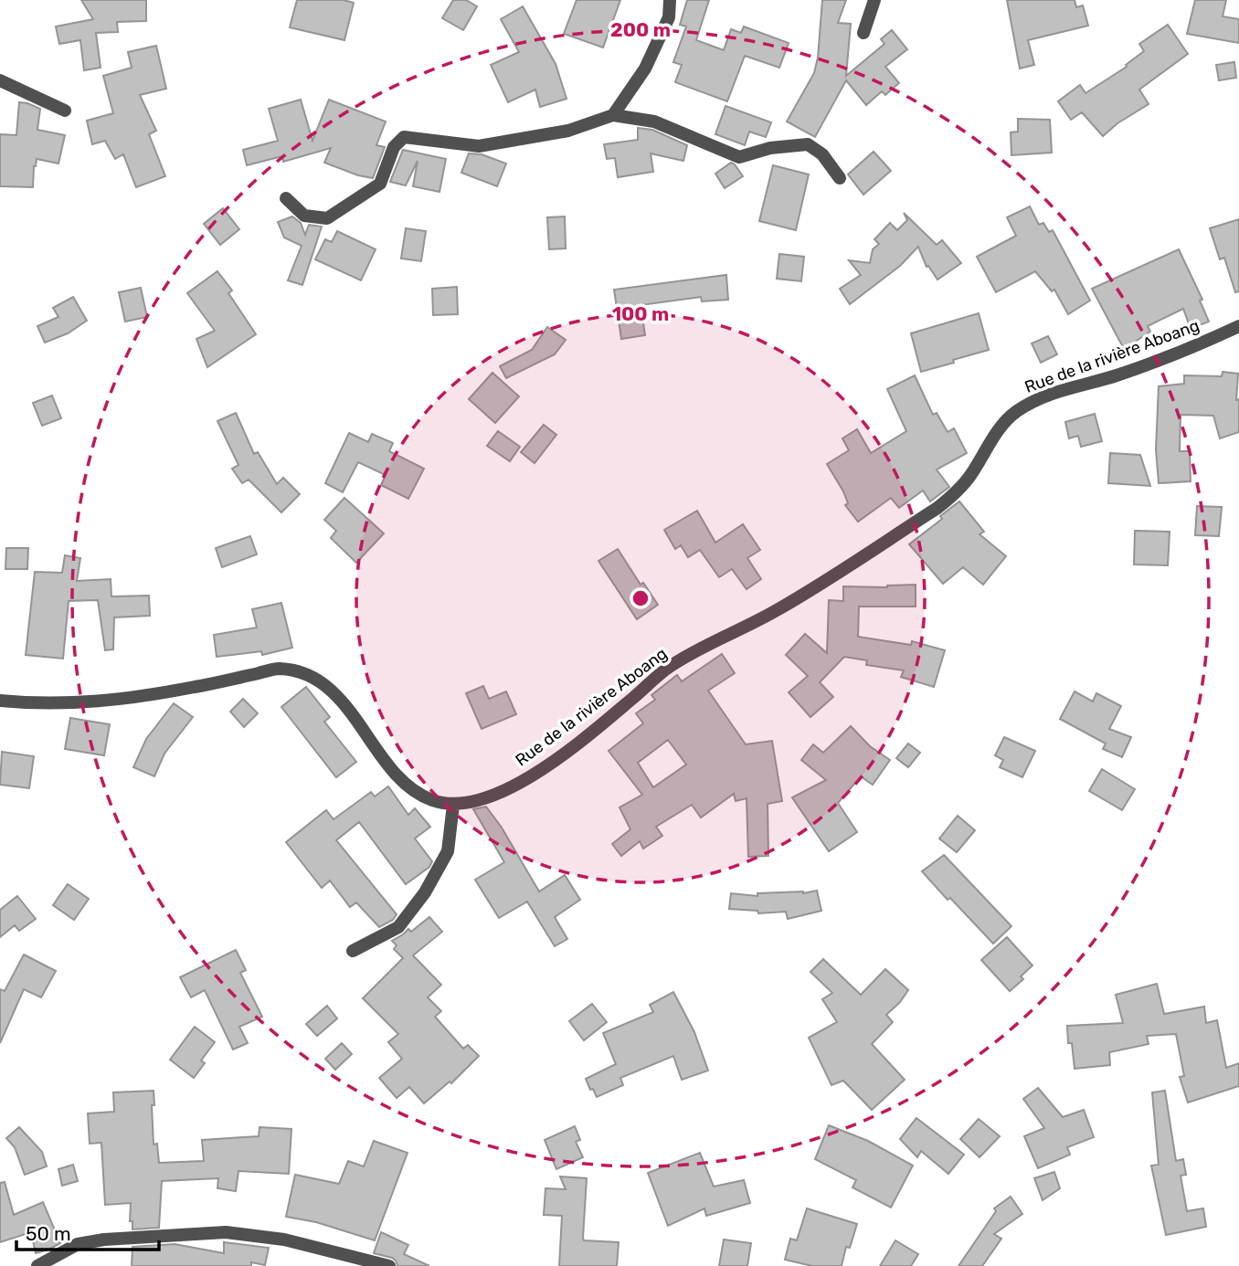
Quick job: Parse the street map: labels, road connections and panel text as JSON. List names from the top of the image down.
{
  "streets": {
    "street": ["Rue de la rivière Aboang"]
  },
  "scale_bar": "50 m",
  "rings": ["200 m", "100 m"]
}
